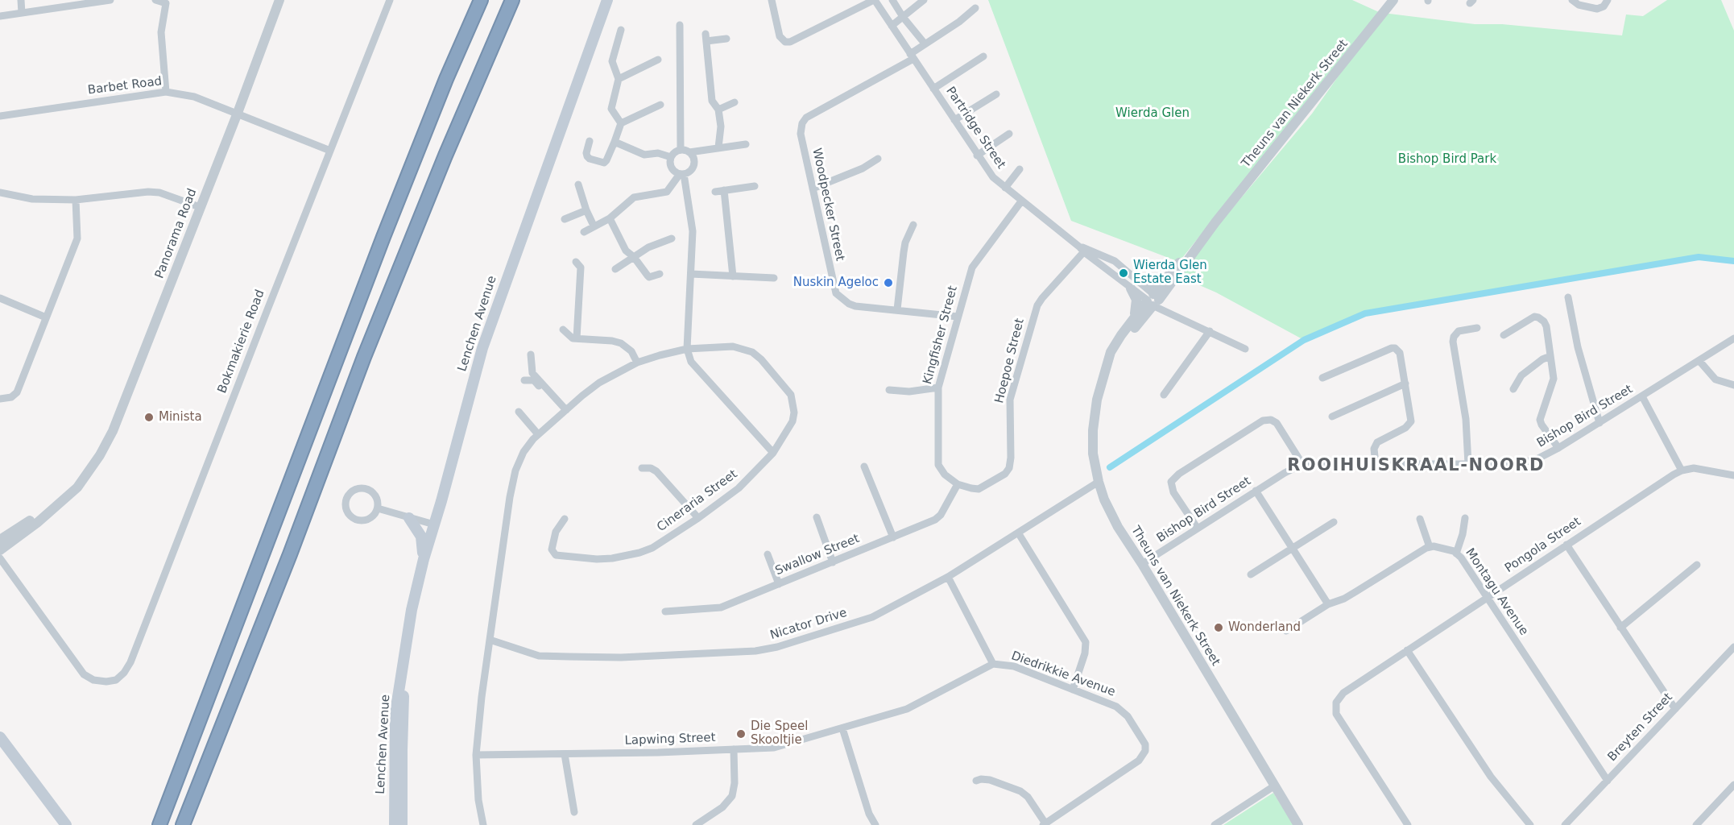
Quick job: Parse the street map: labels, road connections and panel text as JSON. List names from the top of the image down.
{
  "streets": {
    "main road": ["Lenchen Avenue"],
    "street": [
      "Barbet Road",
      "Theuns van Niekerk Street",
      "Partridge Street",
      "Woodpecker Street",
      "Panorama Road",
      "Kingfisher Street",
      "Bokmakierie Road",
      "Hoepoe Street",
      "Bishop Bird Street",
      "Cineraria Street",
      "Pongola Street",
      "Swallow Street",
      "Montagu Avenue",
      "Nicator Drive",
      "Diedrikkie Avenue",
      "Breyten Street",
      "Lapwing Street"
    ]
  },
  "crossings": [
    ["Barbet Road", "Panorama Road"],
    ["Barbet Road", "Bokmakierie Road"],
    ["Theuns van Niekerk Street", "Partridge Street"],
    ["Theuns van Niekerk Street", "Bishop Bird Street"],
    ["Theuns van Niekerk Street", "Nicator Drive"],
    ["Partridge Street", "Woodpecker Street"],
    ["Partridge Street", "Kingfisher Street"],
    ["Partridge Street", "Hoepoe Street"],
    ["Woodpecker Street", "Kingfisher Street"],
    ["Kingfisher Street", "Hoepoe Street"],
    ["Kingfisher Street", "Swallow Street"],
    ["Hoepoe Street", "Swallow Street"],
    ["Cineraria Street", "Nicator Drive"],
    ["Cineraria Street", "Lapwing Street"],
    ["Pongola Street", "Montagu Avenue"],
    ["Montagu Avenue", "Breyten Street"],
    ["Nicator Drive", "Diedrikkie Avenue"],
    ["Diedrikkie Avenue", "Lapwing Street"]
  ],
  "districts": ["ROOIHUISKRAAL-NOORD"],
  "parks": ["Wierda Glen", "Bishop Bird Park"],
  "places": [
    "Wierda Glen Estate East",
    "Nuskin Ageloc",
    "Minista",
    "Wonderland",
    "Die Speel Skooltjie"
  ]
}
